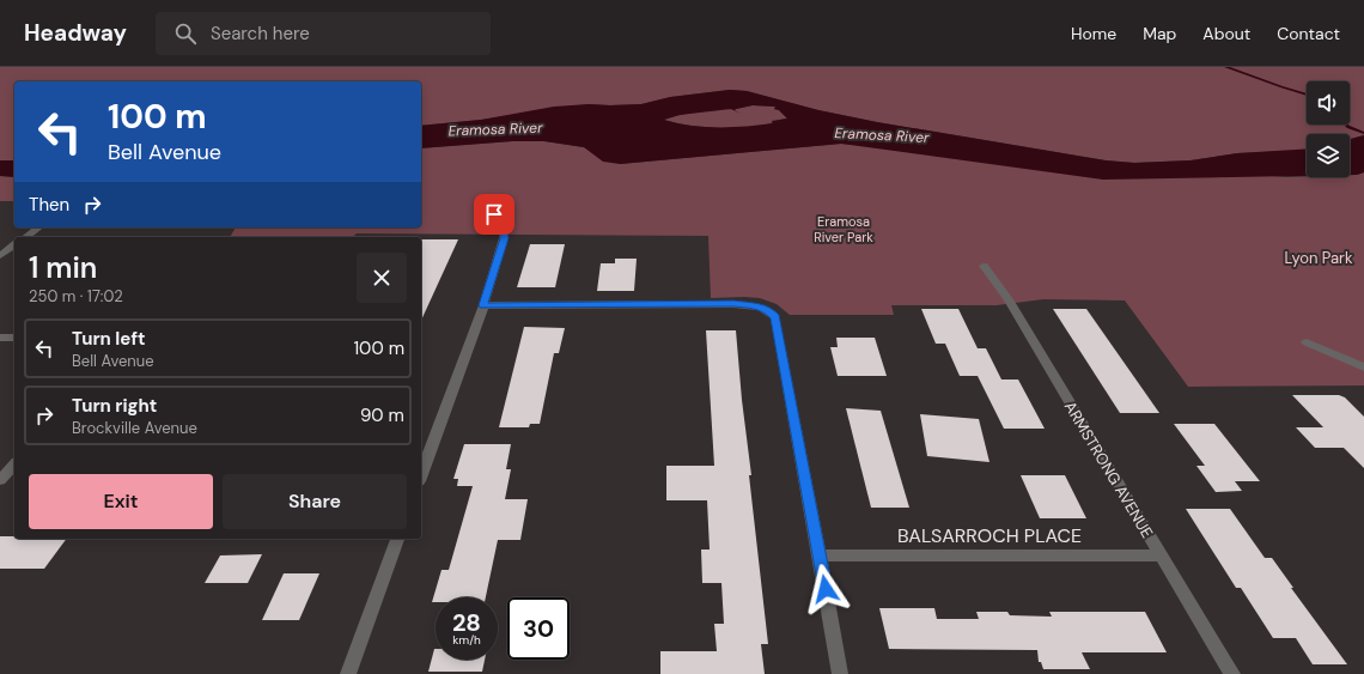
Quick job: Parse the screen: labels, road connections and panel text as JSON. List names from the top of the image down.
{
  "streets": {
    "street": ["ARMSTRONG AVENUE", "BALSARROCH PLACE"]
  },
  "crossings": [
    ["ARMSTRONG AVENUE", "BALSARROCH PLACE"]
  ],
  "water": ["Eramosa River"],
  "parks": ["Eramosa River Park", "Lyon Park"],
  "page": {
    "header": "Headway",
    "search": "Search here",
    "nav": [
      "Home",
      "Map",
      "About",
      "Contact"
    ],
    "turn": ["100 m", "Bell Avenue"],
    "then": "Then",
    "heading": ["1 min", "250 m · 17:02"],
    "list": [
      {
        "name": "Turn left",
        "note": "Bell Avenue",
        "value": "100 m"
      },
      {
        "name": "Turn right",
        "note": "Brockville Avenue",
        "value": "90 m"
      }
    ],
    "buttons": ["Exit", "Share"],
    "speed": "28 km/h",
    "limit": "30"
  }
}
